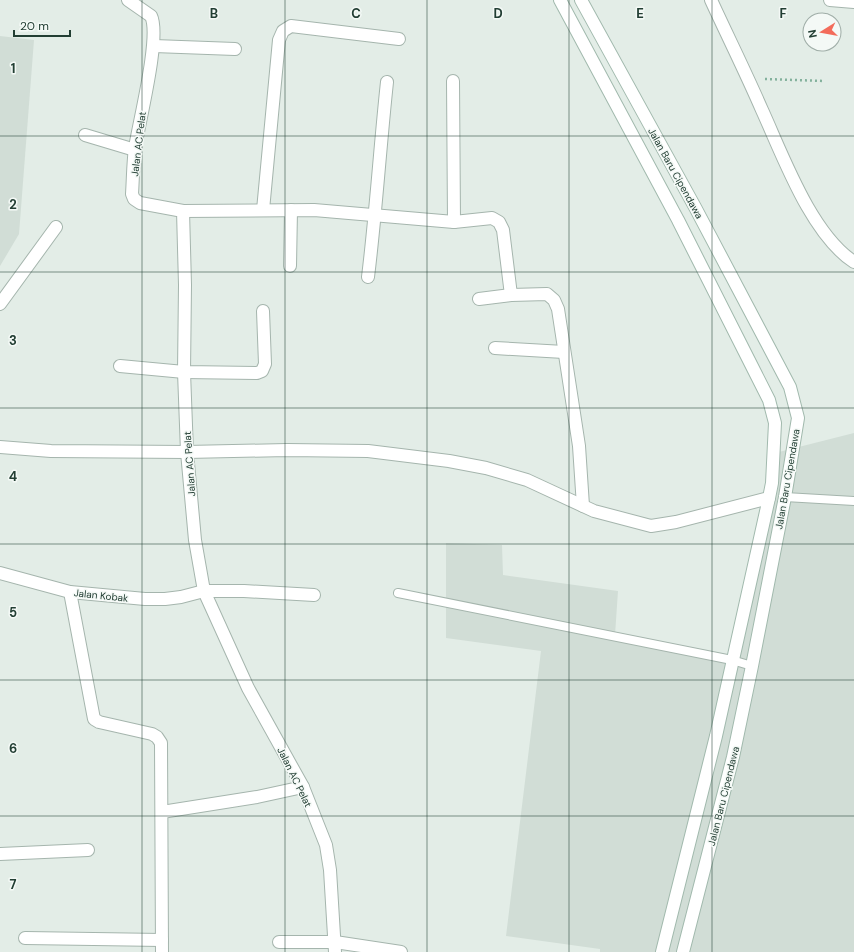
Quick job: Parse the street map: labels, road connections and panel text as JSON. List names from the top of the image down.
{
  "streets": {
    "street": ["Jalan AC Pelat", "Jalan Baru Cipendawa", "Jalan Kobak"]
  },
  "crossings": [
    ["Jalan AC Pelat", "Jalan Kobak"]
  ],
  "scale_bar": "20 m",
  "north": "left",
  "grid": {
    "columns": [
      "B",
      "C",
      "D",
      "E",
      "F"
    ],
    "rows": [
      "1",
      "2",
      "3",
      "4",
      "5",
      "6",
      "7"
    ]
  }
}
